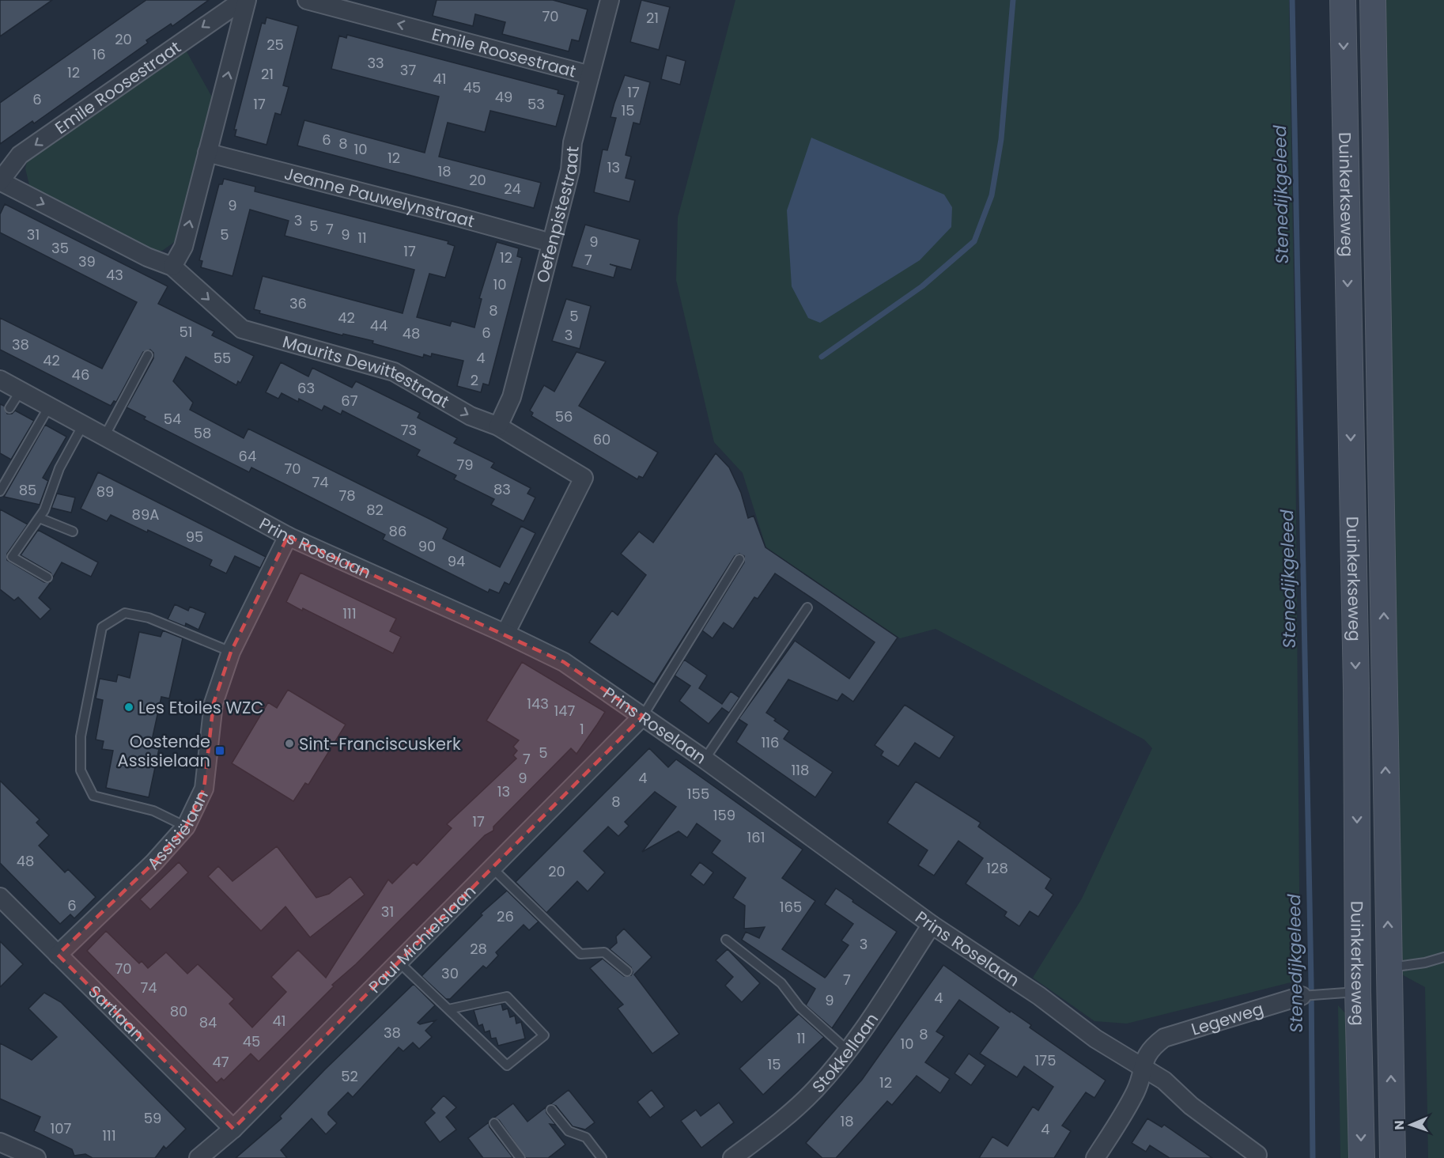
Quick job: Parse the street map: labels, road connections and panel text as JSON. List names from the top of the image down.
{
  "streets": {
    "main road": ["Duinkerkseweg"],
    "street": [
      "Emile Roosestraat",
      "Jeanne Pauwelynstraat",
      "Oefenpistestraat",
      "Maurits Dewittestraat",
      "Prins Roselaan",
      "Assisiëlaan",
      "Paul Michielslaan",
      "Sartlaan",
      "Legeweg",
      "Stokkellaan"
    ]
  },
  "crossings": [
    ["Emile Roosestraat", "Jeanne Pauwelynstraat"],
    ["Emile Roosestraat", "Oefenpistestraat"],
    ["Emile Roosestraat", "Maurits Dewittestraat"],
    ["Duinkerkseweg", "Legeweg"],
    ["Jeanne Pauwelynstraat", "Oefenpistestraat"],
    ["Oefenpistestraat", "Maurits Dewittestraat"],
    ["Maurits Dewittestraat", "Prins Roselaan"],
    ["Prins Roselaan", "Assisiëlaan"],
    ["Prins Roselaan", "Paul Michielslaan"],
    ["Prins Roselaan", "Legeweg"],
    ["Prins Roselaan", "Stokkellaan"],
    ["Assisiëlaan", "Sartlaan"],
    ["Paul Michielslaan", "Sartlaan"]
  ],
  "one_way": ["Maurits Dewittestraat"],
  "water": ["Stenedijkgeleed"],
  "places": {
    "other": ["Les Etoiles WZC", "Sint-Franciscuskerk"],
    "transit": ["Oostende Assisielaan"]
  },
  "house_numbers": [
    "70",
    "21",
    "20",
    "25",
    "16",
    "33",
    "37",
    "12",
    "21",
    "41",
    "45",
    "17",
    "49",
    "6",
    "17",
    "53",
    "15",
    "6",
    "8",
    "10",
    "12",
    "13",
    "18",
    "20",
    "24",
    "9",
    "3",
    "5",
    "7",
    "31",
    "5",
    "9",
    "11",
    "9",
    "35",
    "17",
    "12",
    "7",
    "39",
    "43",
    "10",
    "36",
    "8",
    "5",
    "42",
    "44",
    "51",
    "6",
    "48",
    "3",
    "38",
    "55",
    "4",
    "42",
    "46",
    "2",
    "63",
    "67",
    "56",
    "54",
    "73",
    "58",
    "60",
    "64",
    "79",
    "70",
    "74",
    "83",
    "85",
    "89",
    "78",
    "82",
    "89A",
    "86",
    "95",
    "90",
    "94",
    "111",
    "143",
    "147",
    "1",
    "116",
    "5",
    "7",
    "118",
    "9",
    "4",
    "13",
    "155",
    "8",
    "159",
    "17",
    "161",
    "48",
    "128",
    "20",
    "6",
    "165",
    "31",
    "26",
    "3",
    "28",
    "70",
    "30",
    "7",
    "74",
    "4",
    "9",
    "80",
    "41",
    "84",
    "38",
    "8",
    "11",
    "45",
    "10",
    "175",
    "47",
    "15",
    "52",
    "12",
    "59",
    "18",
    "107",
    "4",
    "111"
  ],
  "north": "left"
}
